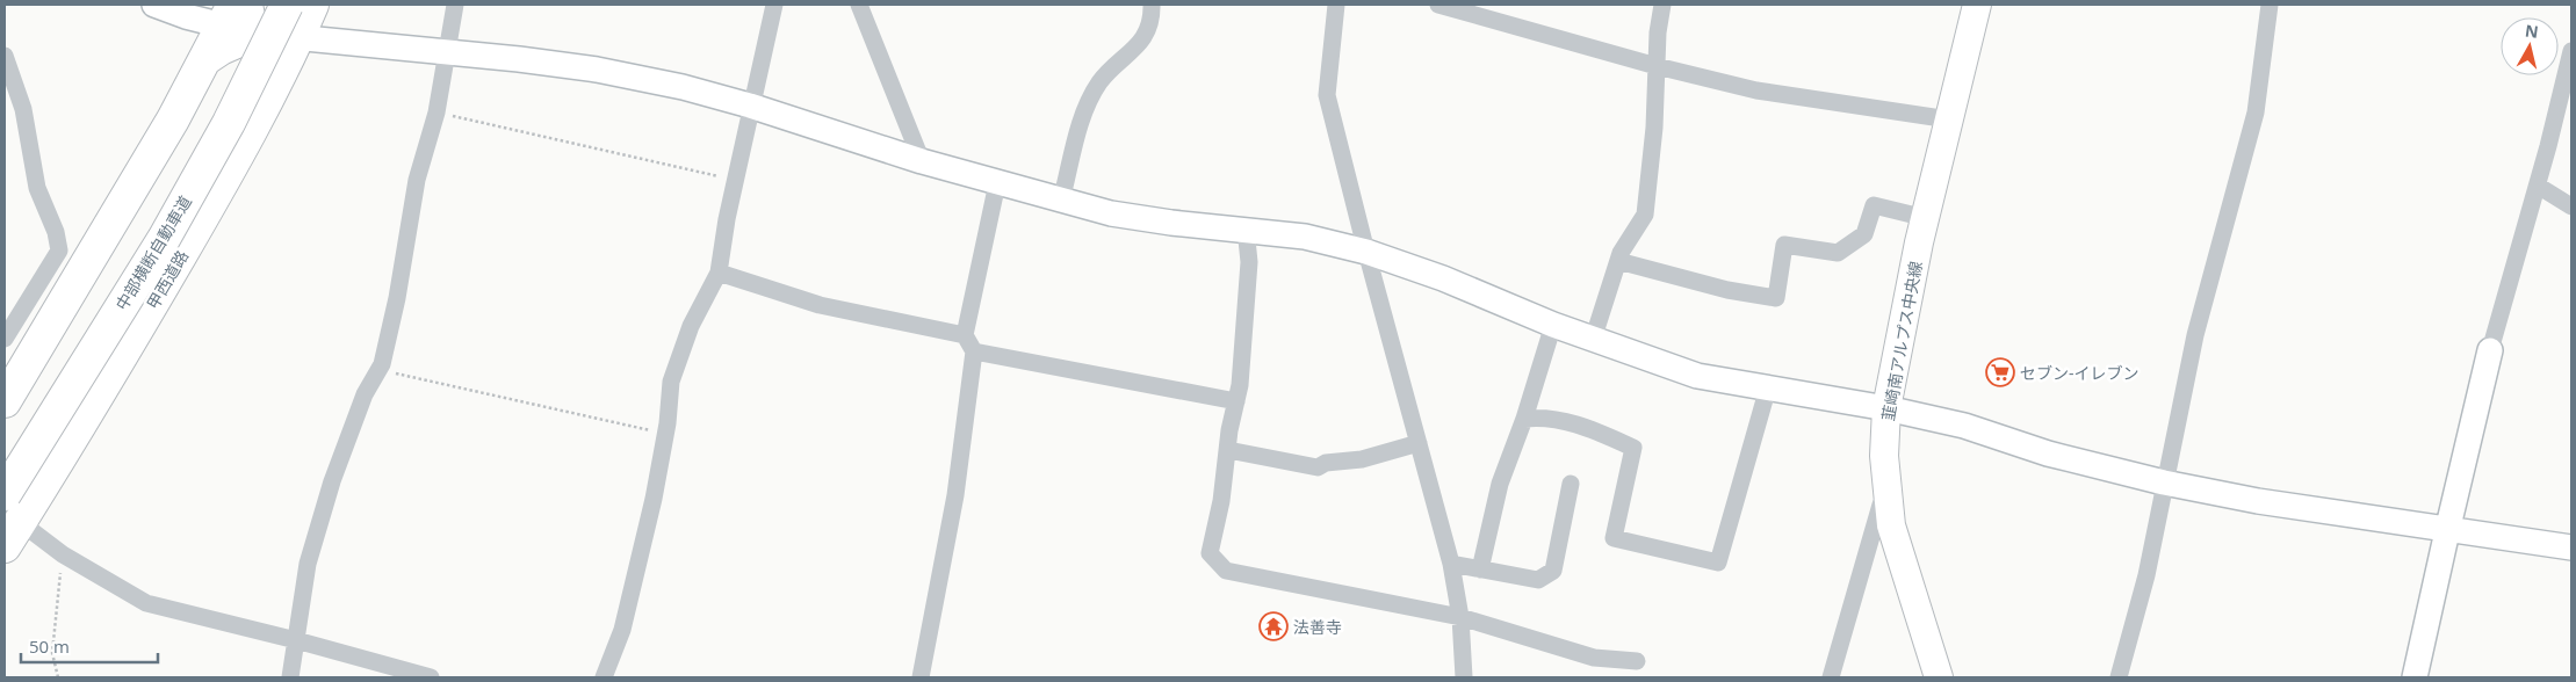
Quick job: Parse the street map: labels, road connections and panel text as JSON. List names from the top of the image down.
{
  "streets": {
    "highway": ["中部横断自動車道", "甲西道路"],
    "main road": ["韮崎南アルプス中央線"]
  },
  "places": {
    "supermarket": ["セブン-イレブン"],
    "temple": ["法善寺"]
  },
  "scale_bar": "50 m",
  "north": "top"
}
